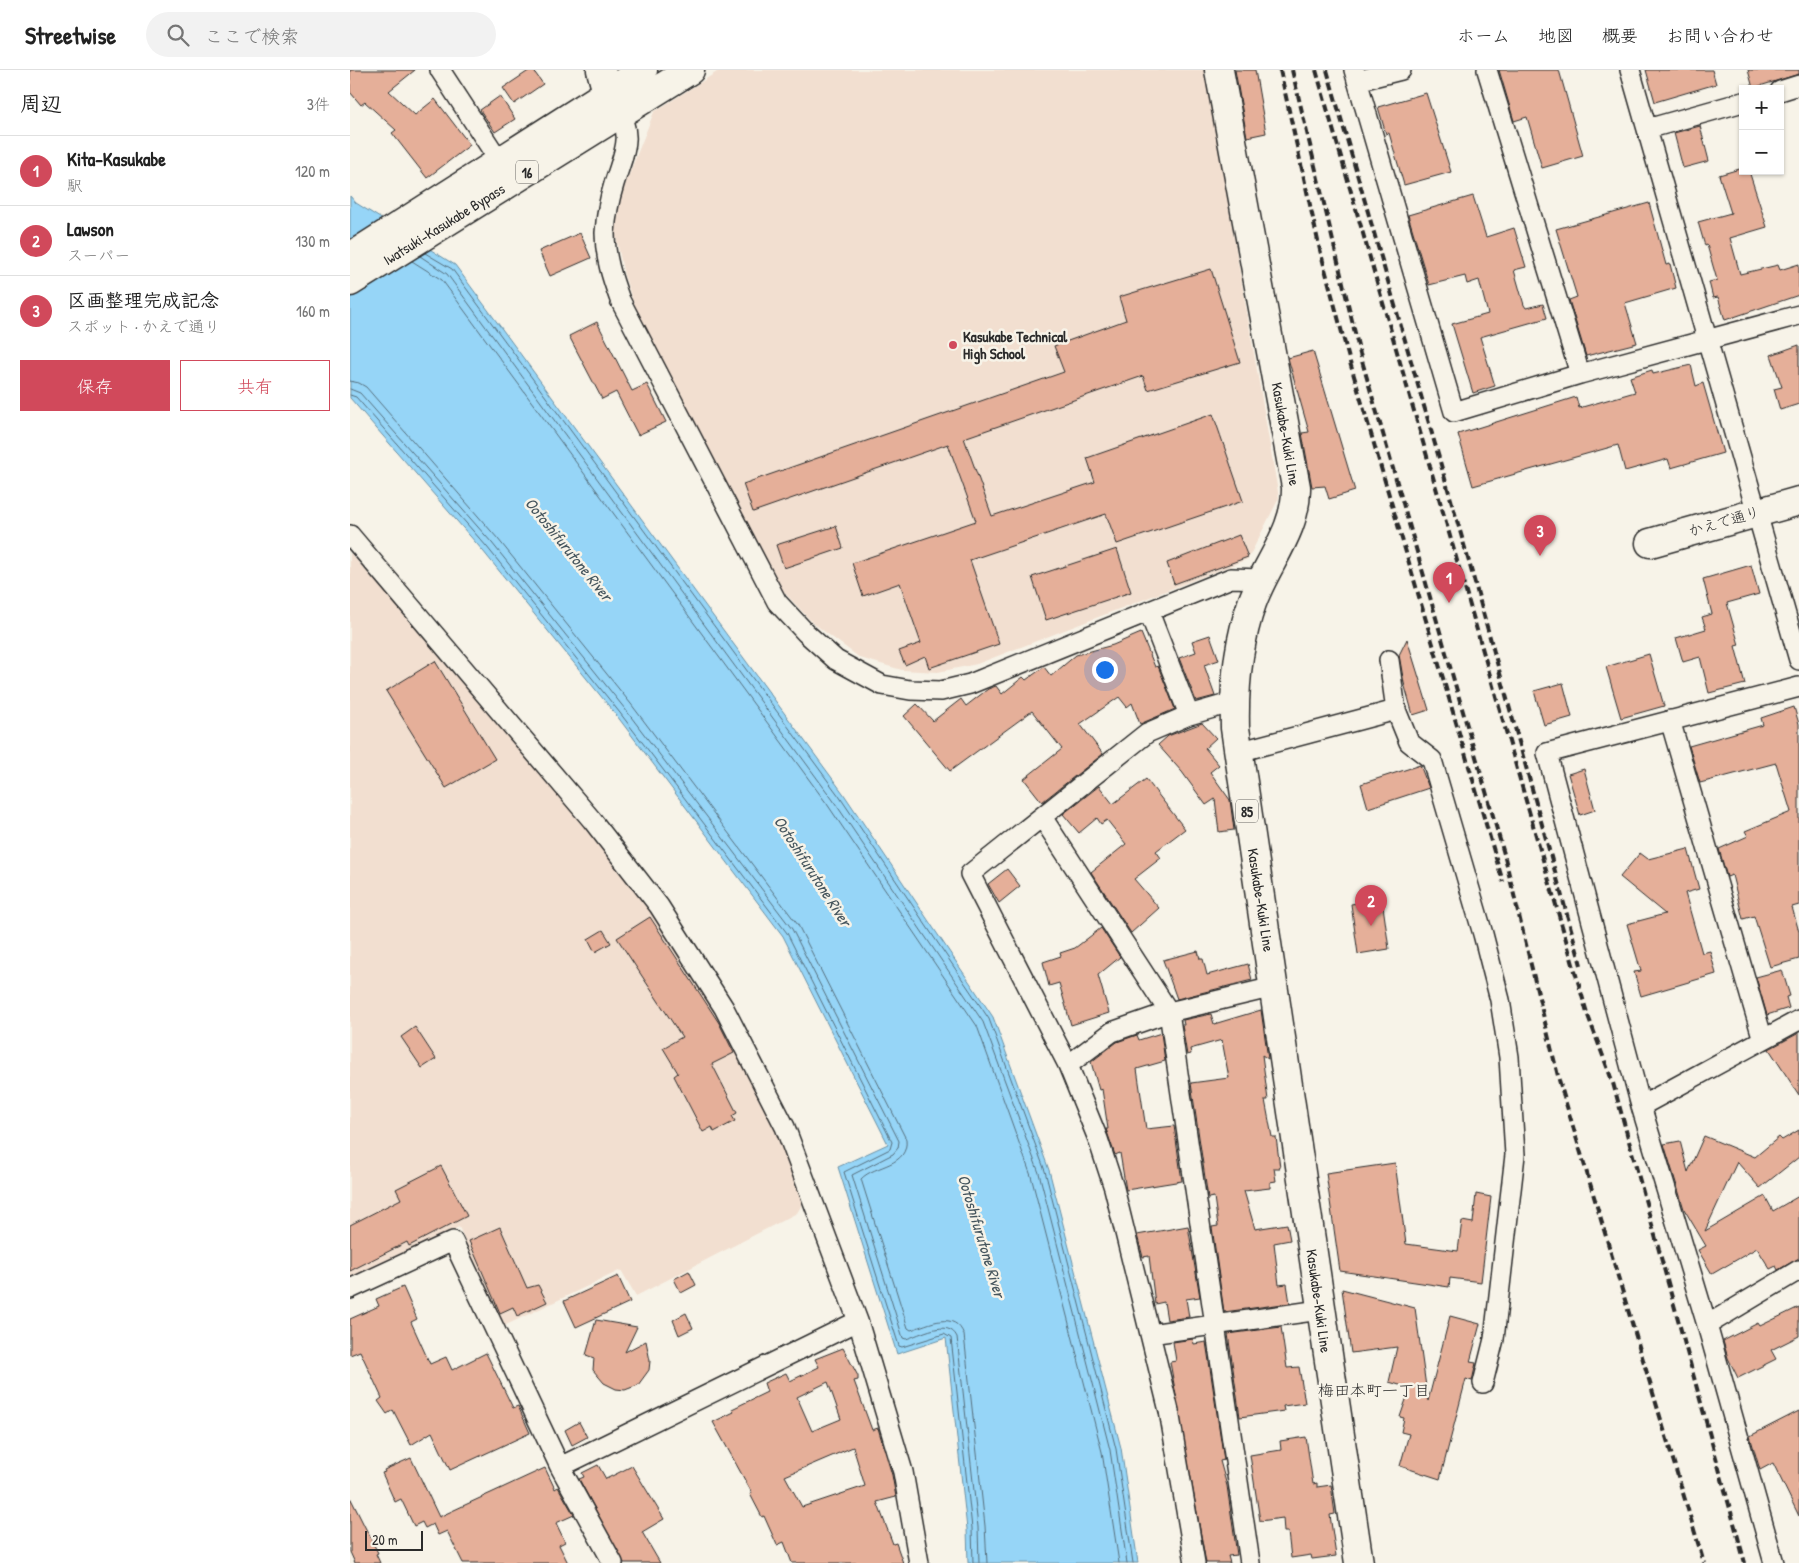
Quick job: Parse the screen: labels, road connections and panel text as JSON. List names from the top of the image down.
{
  "streets": {
    "main road": [
      "16",
      "Iwatsuki-Kasukabe Bypass",
      "Kasukabe-Kuki Line",
      "かえで通り",
      "85"
    ]
  },
  "districts": ["梅田本町一丁目"],
  "water": ["Ootoshifurutone River"],
  "places": ["Kasukabe Technical High School"],
  "scale_bar": "20 m",
  "page": {
    "header": "Streetwise",
    "search": "ここで検索",
    "nav": [
      "ホーム",
      "地図",
      "概要",
      "お問い合わせ"
    ],
    "heading": ["周辺", "3件"],
    "map_buttons": ["+", "−"],
    "list": [
      {
        "mark": "1",
        "name": "Kita-Kasukabe",
        "note": "駅",
        "value": "120 m"
      },
      {
        "mark": "2",
        "name": "Lawson",
        "note": "スーパー",
        "value": "130 m"
      },
      {
        "mark": "3",
        "name": "区画整理完成記念",
        "note": "スポット · かえで通り",
        "value": "160 m"
      }
    ],
    "buttons": ["保存", "共有"],
    "pins": ["3", "1", "2"],
    "scale": "20 m"
  }
}
